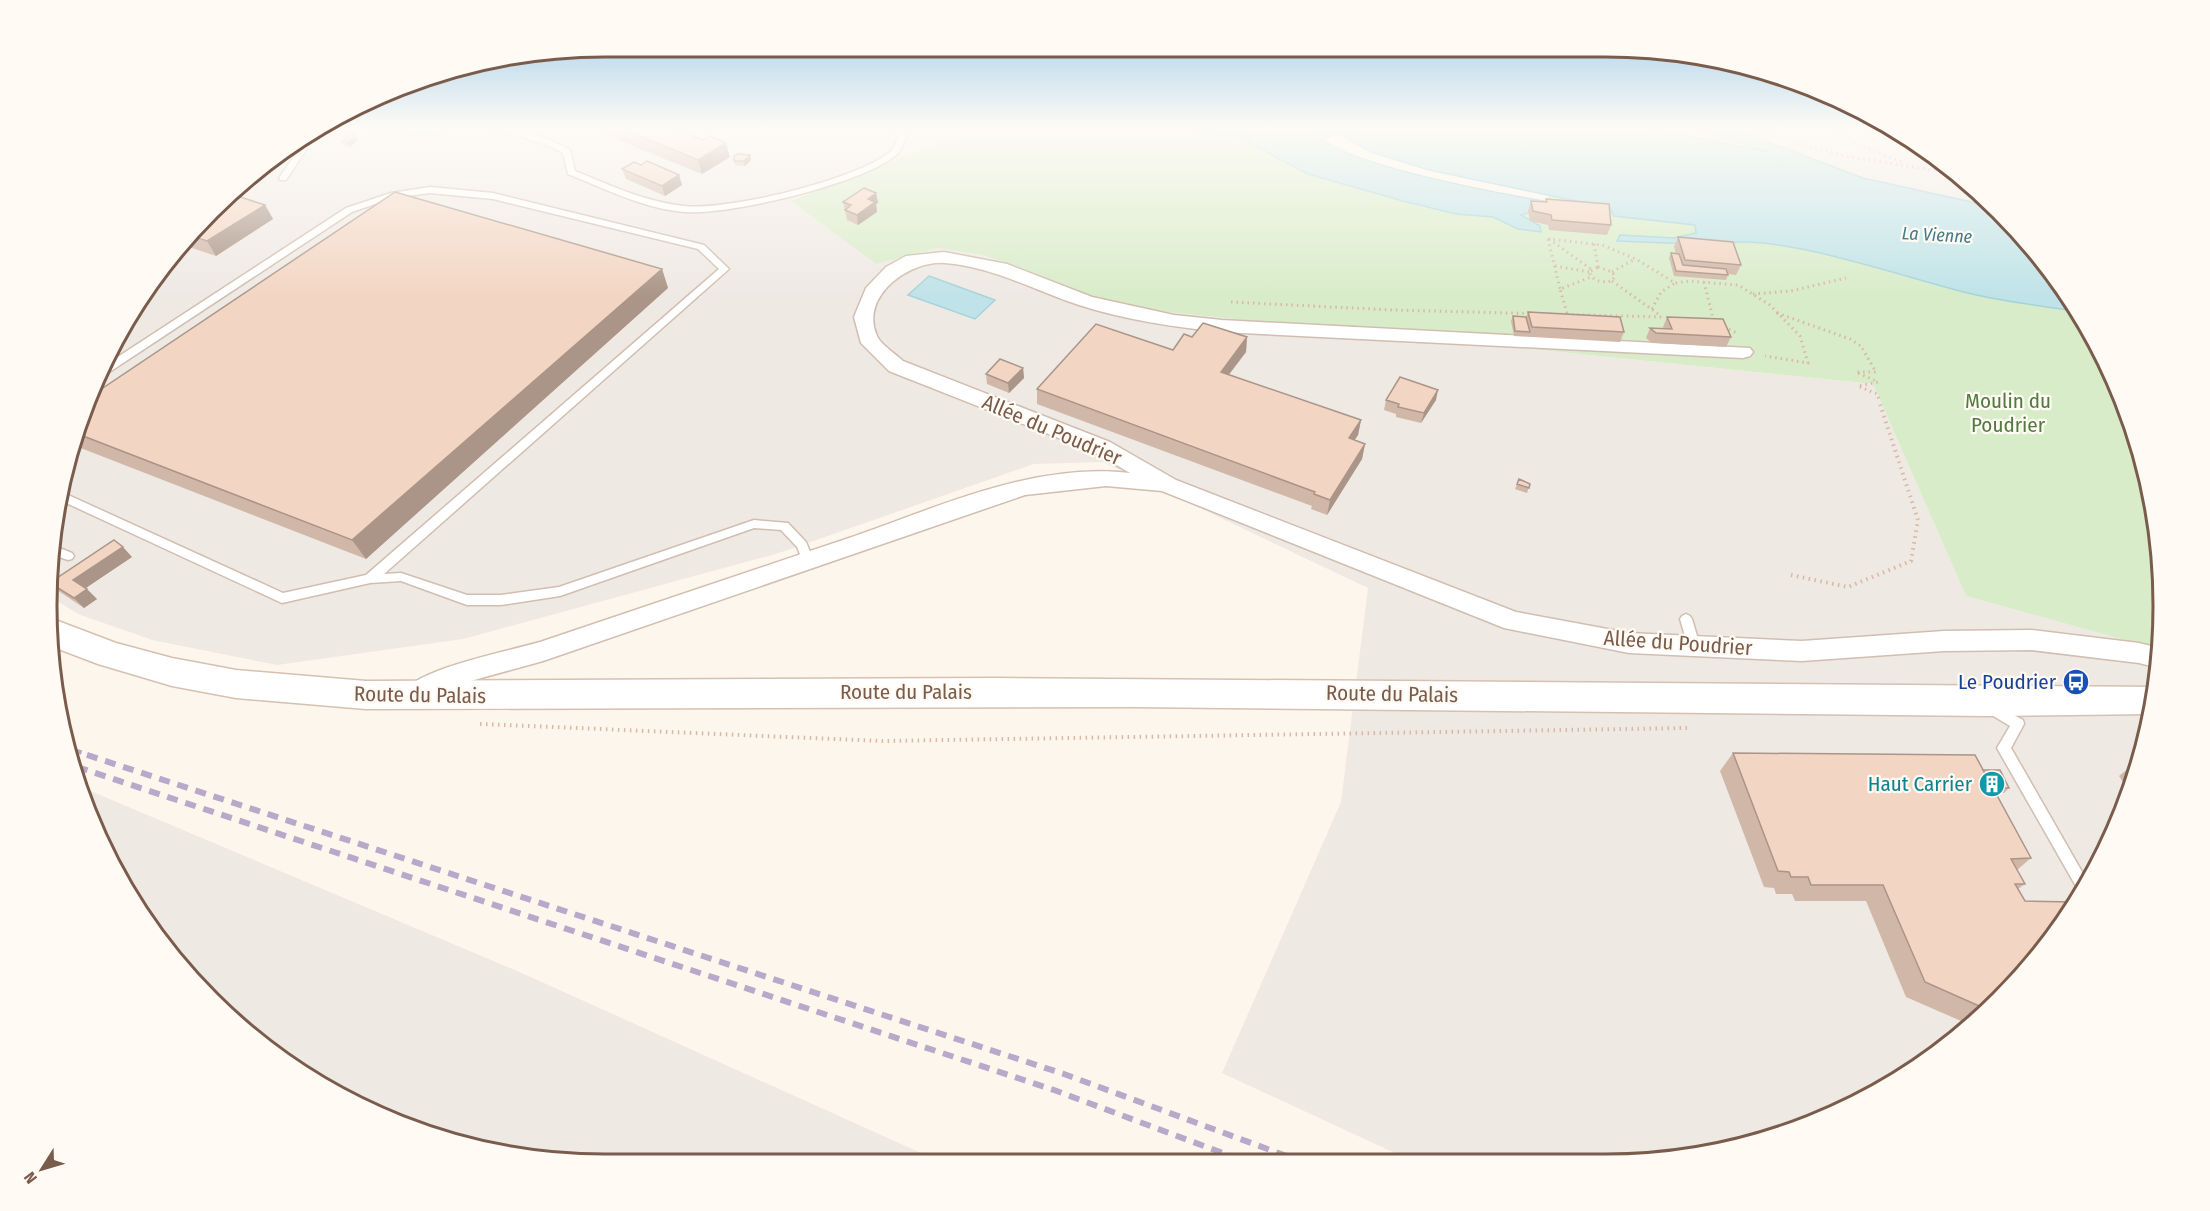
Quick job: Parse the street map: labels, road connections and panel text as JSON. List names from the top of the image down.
{
  "streets": {
    "main road": ["Route du Palais"],
    "street": ["Allée du Poudrier"]
  },
  "water": ["La Vienne"],
  "parks": ["Moulin du Poudrier"],
  "places": {
    "bus stop": ["Le Poudrier"],
    "building": ["Haut Carrier"]
  },
  "north": "bottom left"
}
